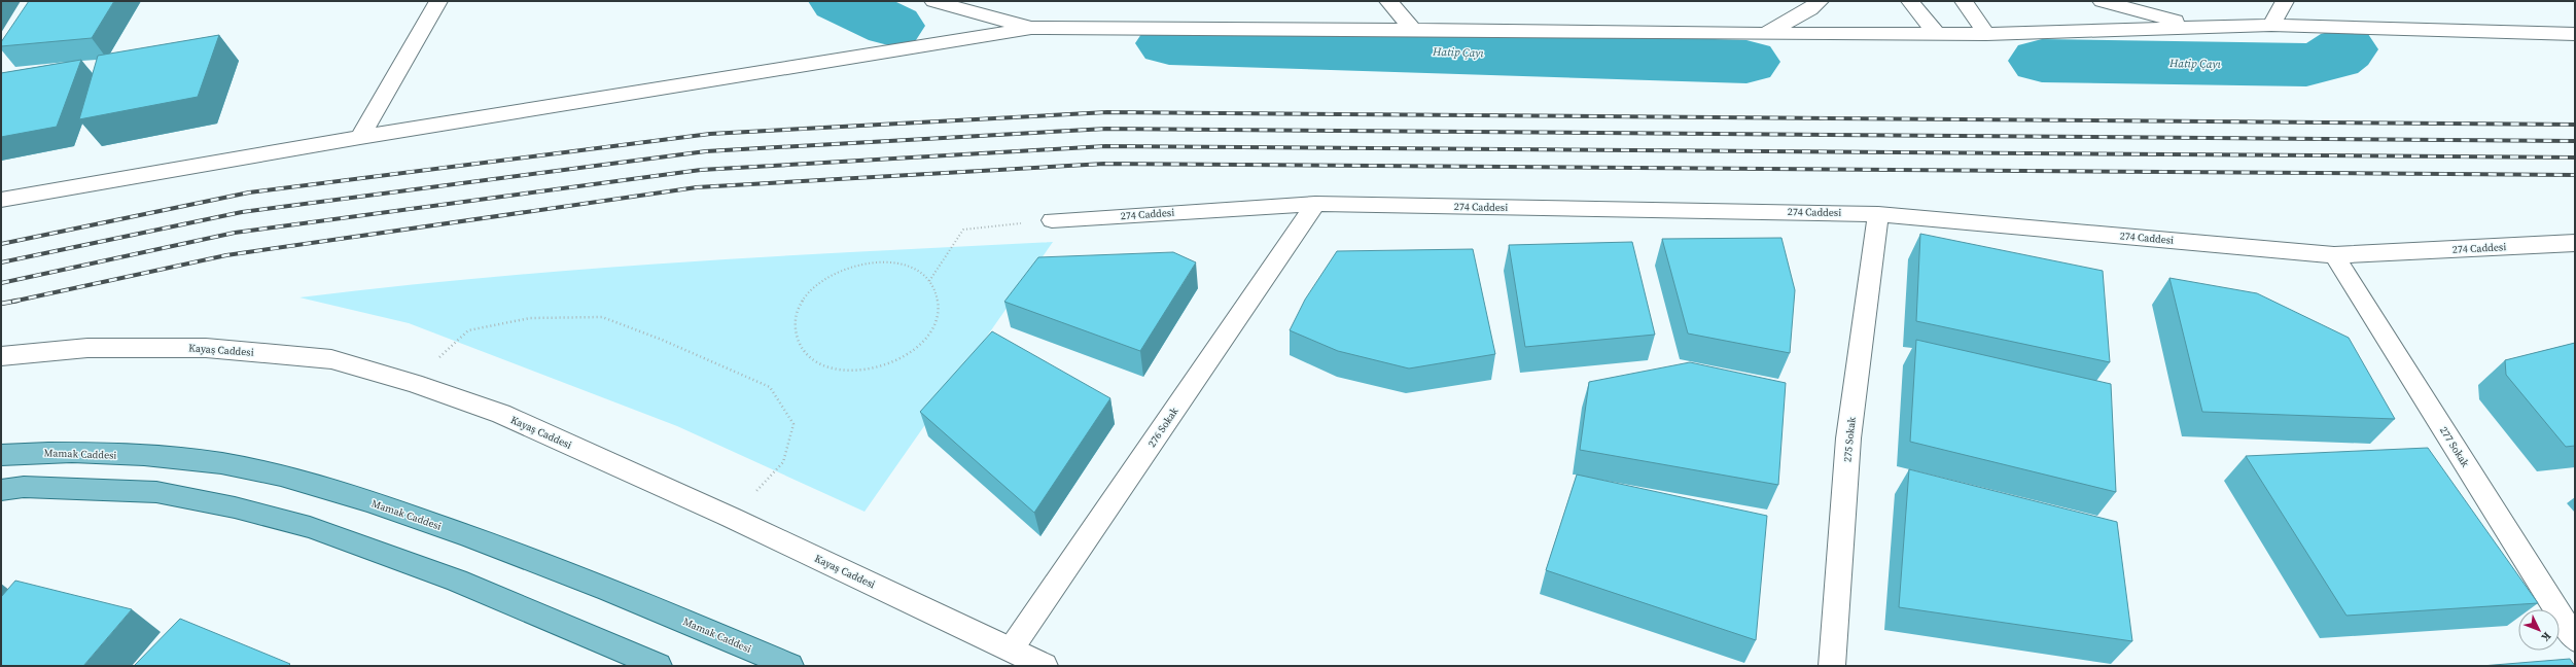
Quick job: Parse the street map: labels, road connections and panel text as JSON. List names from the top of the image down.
{
  "streets": {
    "main road": ["Mamak Caddesi"],
    "street": [
      "274 Caddesi",
      "Kayaş Caddesi",
      "276 Sokak",
      "275 Sokak",
      "277 Sokak"
    ]
  },
  "crossings": [
    ["274 Caddesi", "276 Sokak"],
    ["274 Caddesi", "275 Sokak"],
    ["274 Caddesi", "277 Sokak"],
    ["Kayaş Caddesi", "276 Sokak"]
  ],
  "water": ["Hatip Çayı"],
  "north": "bottom right"
}
